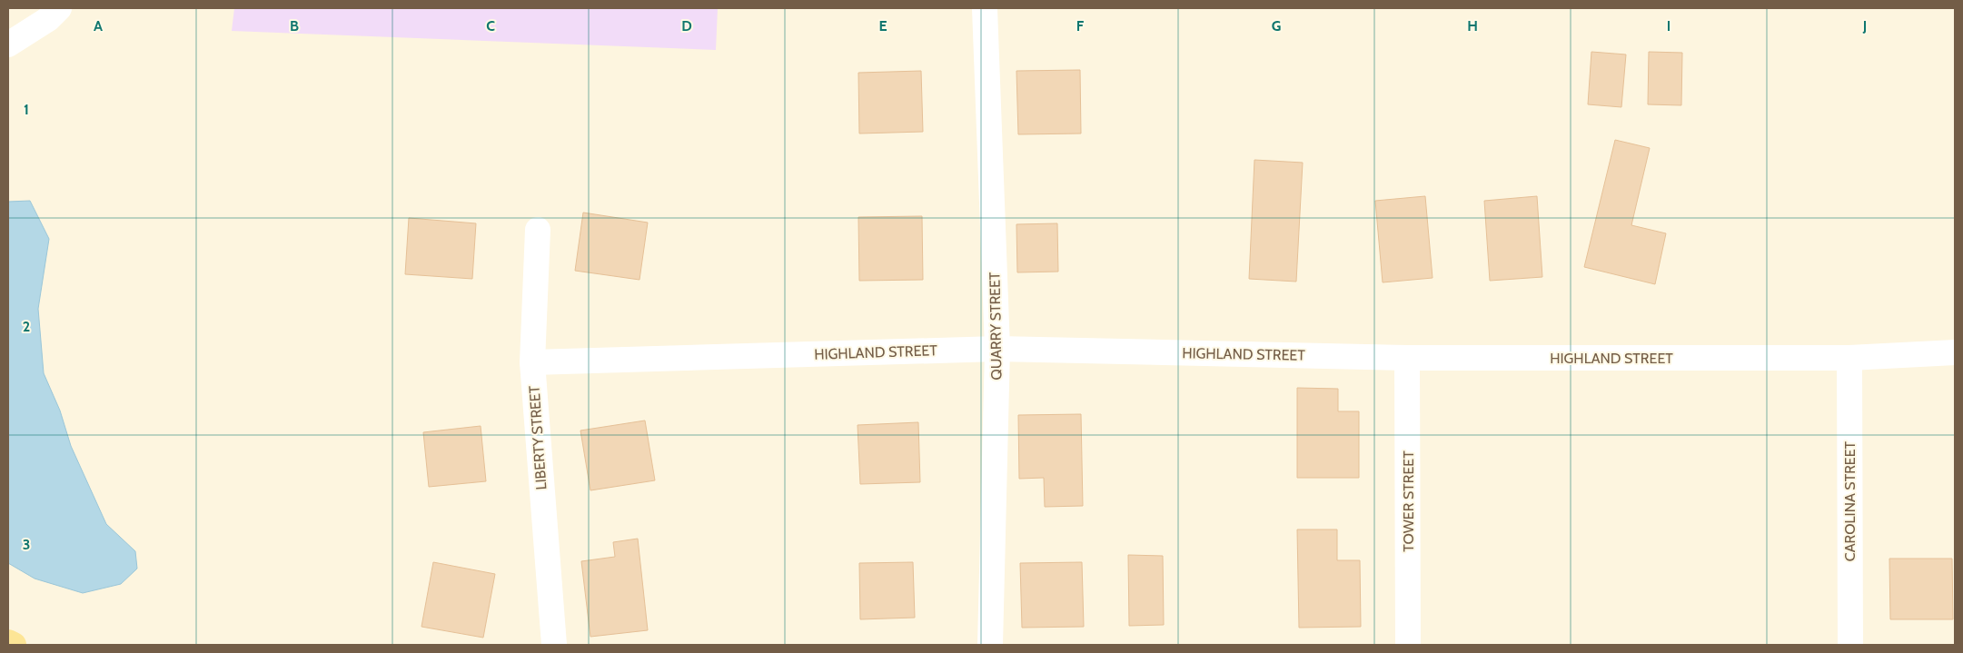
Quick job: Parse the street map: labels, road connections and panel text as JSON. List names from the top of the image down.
{
  "streets": {
    "street": [
      "QUARRY STREET",
      "HIGHLAND STREET",
      "LIBERTY STREET",
      "TOWER STREET",
      "CAROLINA STREET"
    ]
  },
  "crossings": [
    ["QUARRY STREET", "HIGHLAND STREET"],
    ["HIGHLAND STREET", "LIBERTY STREET"],
    ["HIGHLAND STREET", "TOWER STREET"],
    ["HIGHLAND STREET", "CAROLINA STREET"]
  ],
  "grid": {
    "columns": [
      "A",
      "B",
      "C",
      "D",
      "E",
      "F",
      "G",
      "H",
      "I",
      "J"
    ],
    "rows": ["1", "2", "3"]
  }
}
